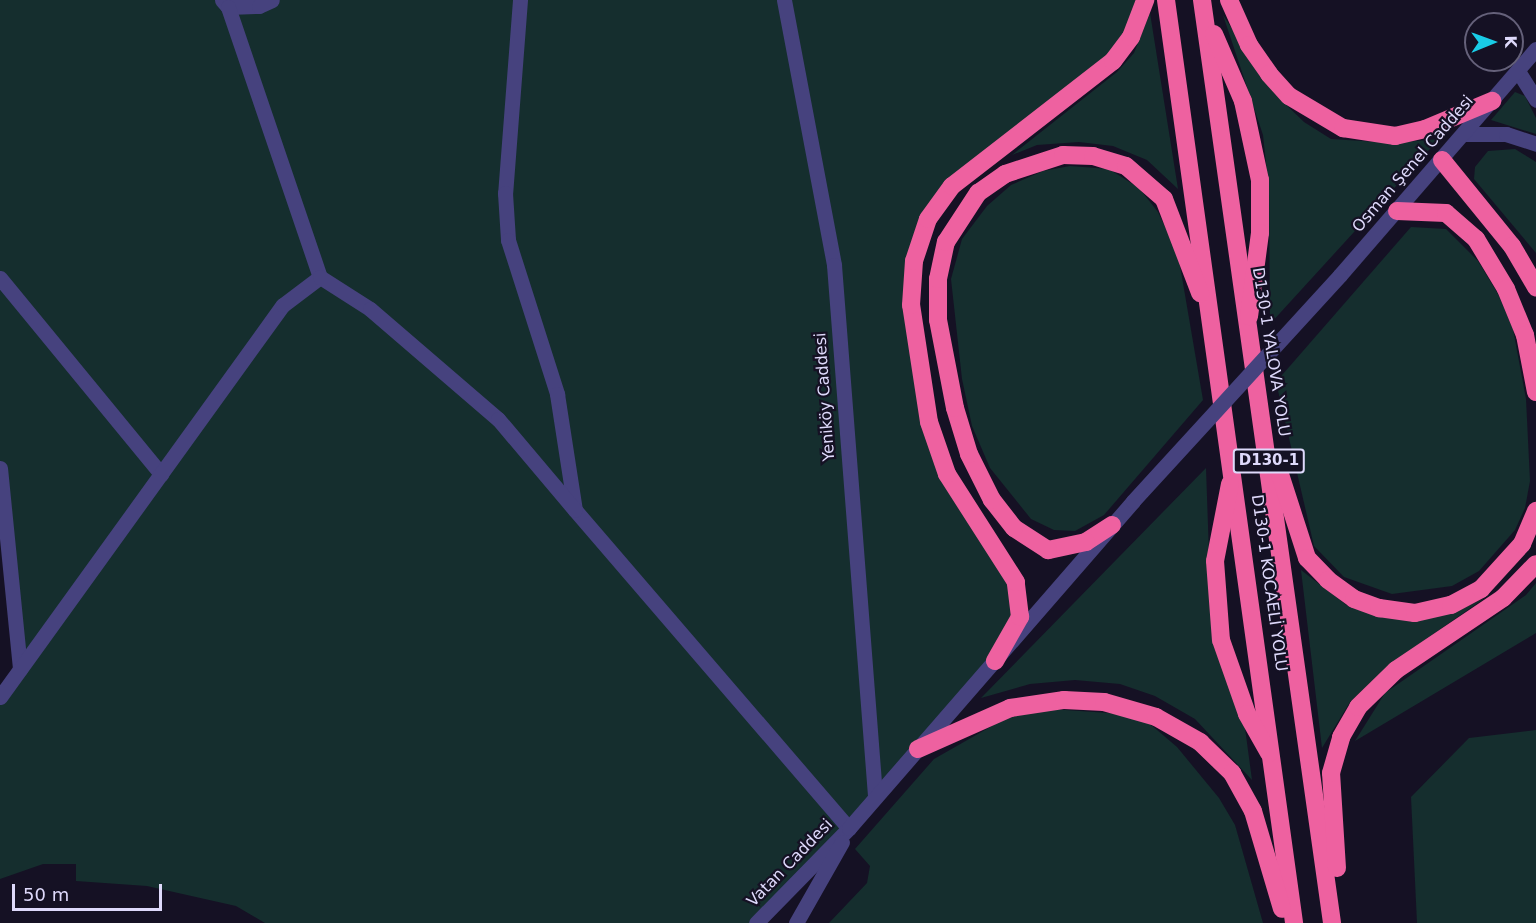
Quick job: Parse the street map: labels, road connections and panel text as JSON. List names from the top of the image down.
{
  "streets": {
    "highway": ["D130-1 YALOVA YOLU", "D130-1", "D130-1 KOCAELİ YOLU"],
    "street": ["Osman Şenel Caddesi", "Yeniköy Caddesi", "Vatan Caddesi"]
  },
  "crossings": [
    ["Osman Şenel Caddesi", "Yeniköy Caddesi"],
    ["Osman Şenel Caddesi", "Vatan Caddesi"]
  ],
  "scale_bar": "50 m",
  "north": "right"
}
